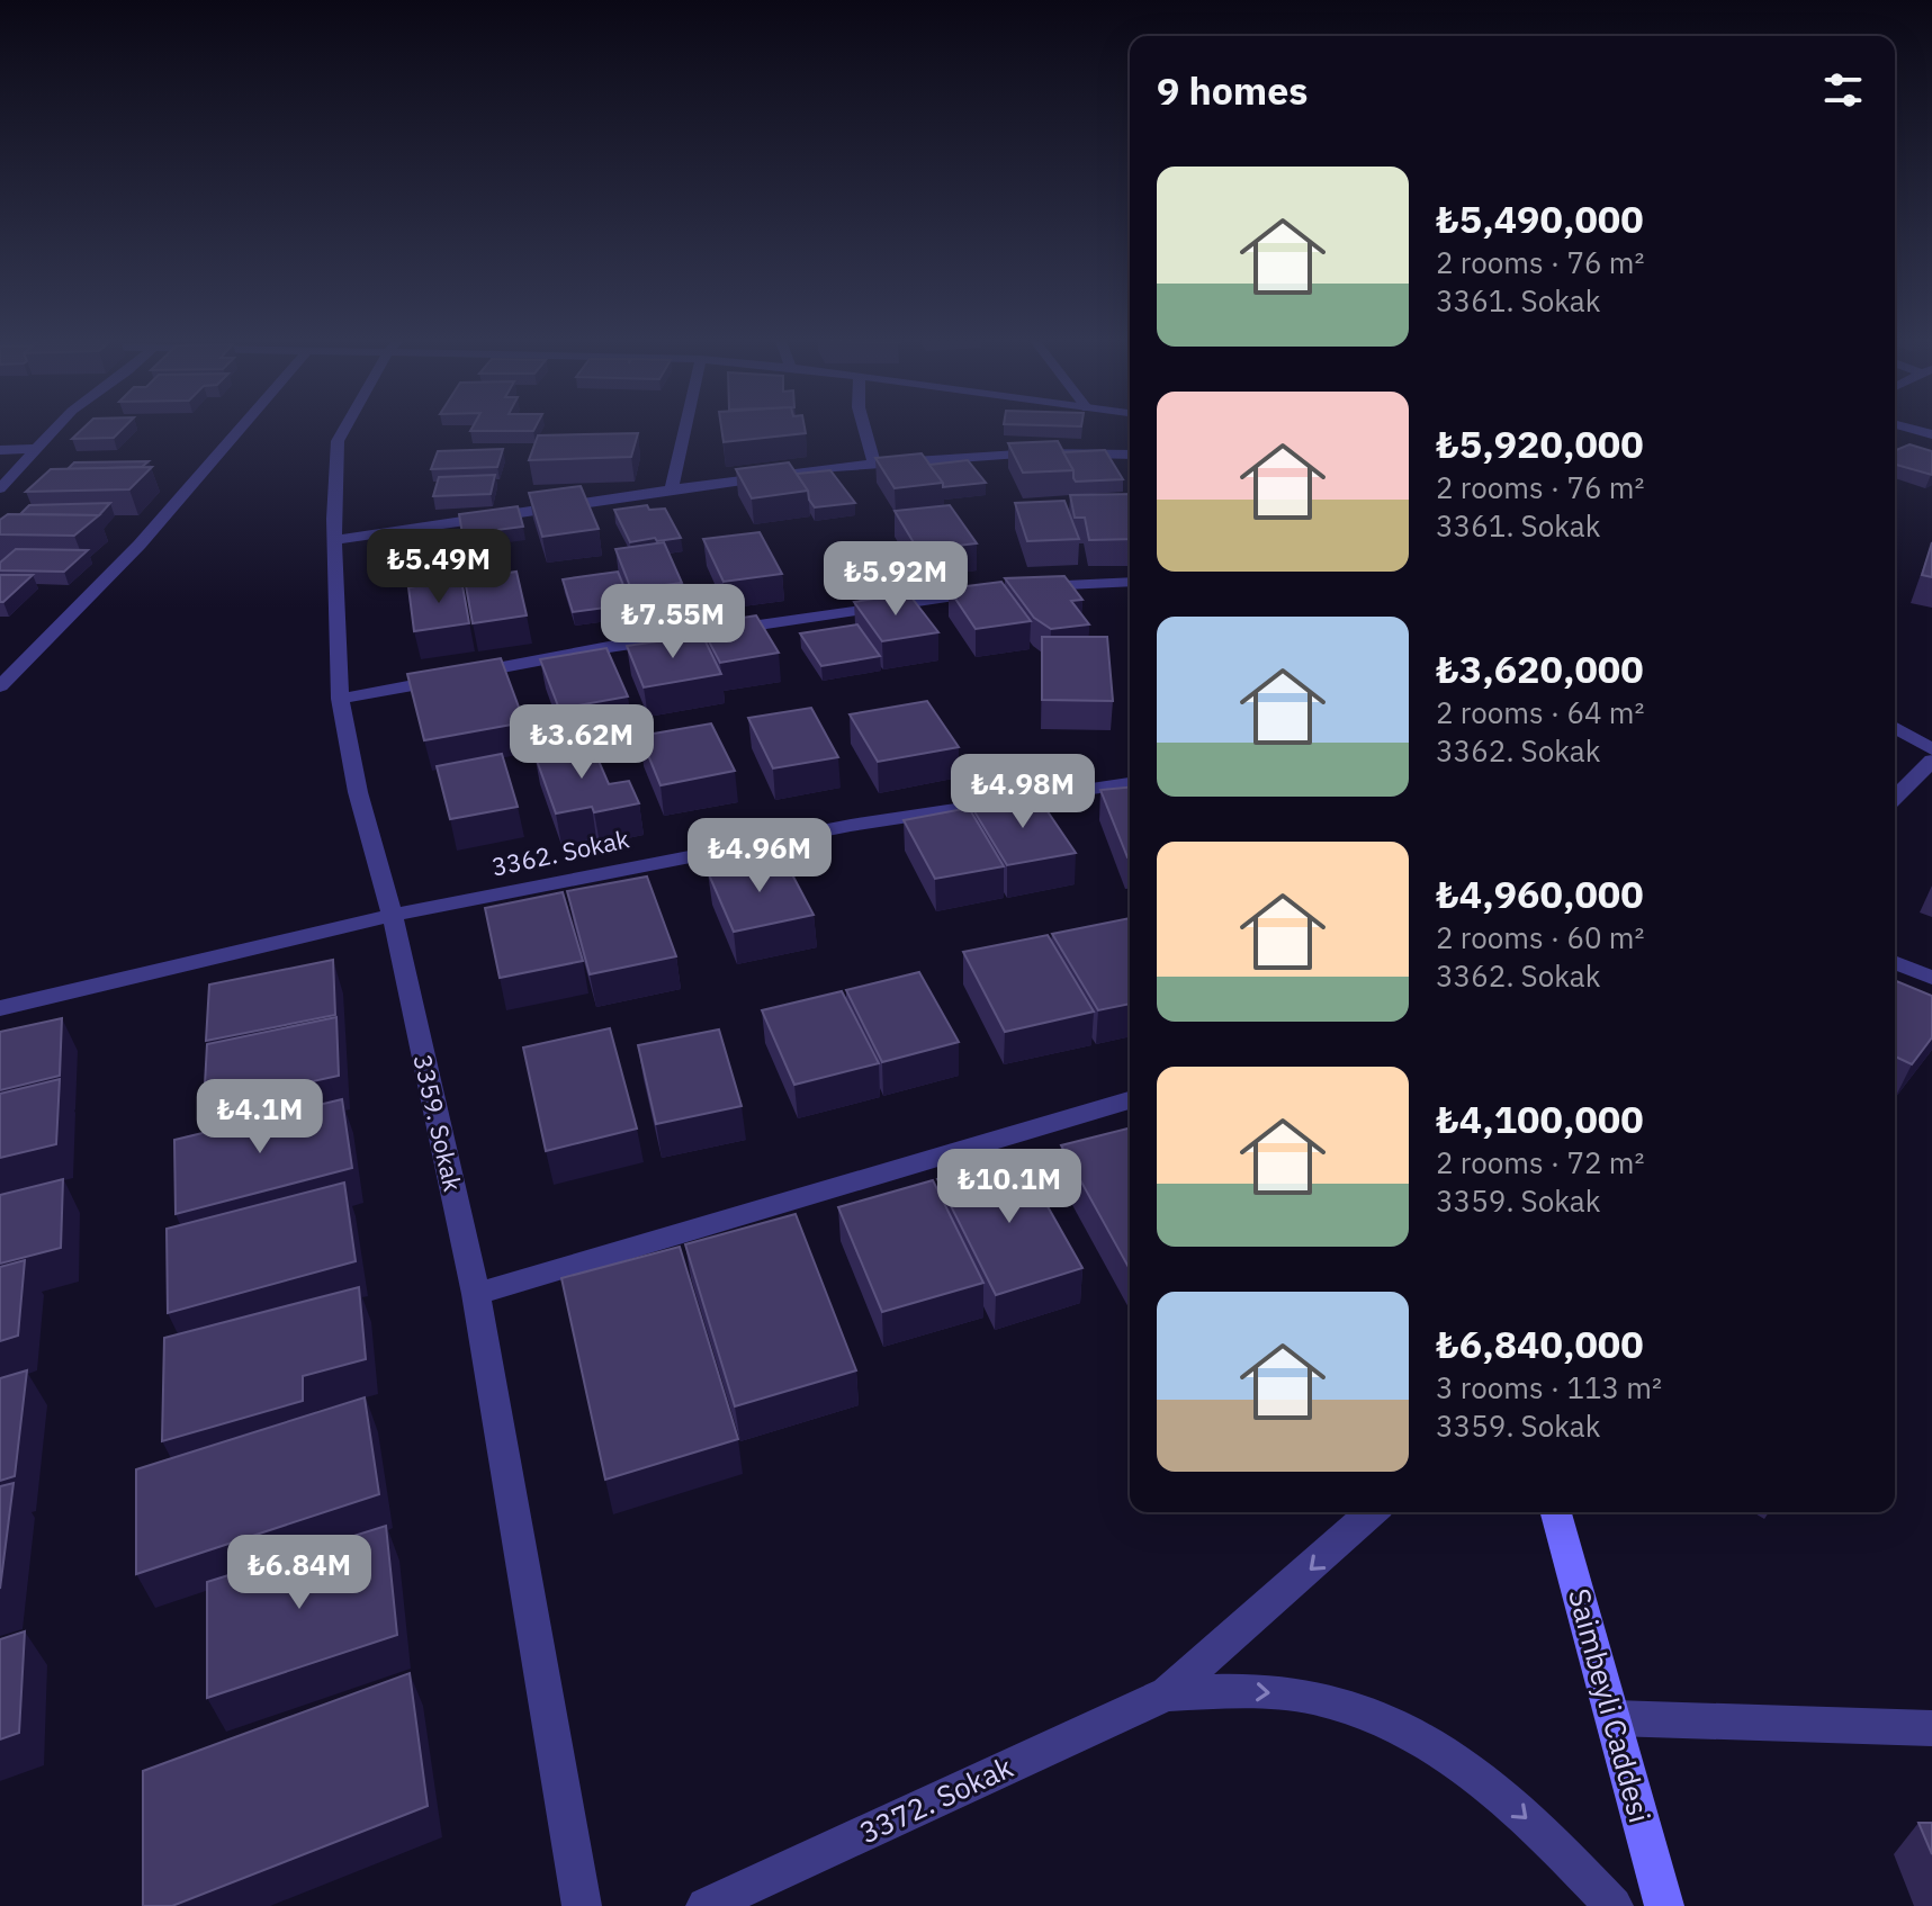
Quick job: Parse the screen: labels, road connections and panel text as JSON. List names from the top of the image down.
{
  "streets": {
    "main road": ["Saimbeyli Caddesi"],
    "street": ["3362. Sokak", "3359. Sokak", "3372. Sokak"]
  },
  "crossings": [
    ["3362. Sokak", "3359. Sokak"]
  ],
  "page": {
    "heading": "9 homes",
    "list": [
      {
        "name": "₺5,490,000",
        "note": "2 rooms · 76 m² · 3361. Sokak"
      },
      {
        "name": "₺5,920,000",
        "note": "2 rooms · 76 m² · 3361. Sokak"
      },
      {
        "name": "₺3,620,000",
        "note": "2 rooms · 64 m² · 3362. Sokak"
      },
      {
        "name": "₺4,960,000",
        "note": "2 rooms · 60 m² · 3362. Sokak"
      },
      {
        "name": "₺4,100,000",
        "note": "2 rooms · 72 m² · 3359. Sokak"
      },
      {
        "name": "₺6,840,000",
        "note": "3 rooms · 113 m² · 3359. Sokak"
      }
    ],
    "price": [
      "₺5.49M",
      "₺5.92M",
      "₺7.55M",
      "₺3.62M",
      "₺4.98M",
      "₺4.96M",
      "₺4.1M",
      "₺10.1M",
      "₺6.84M"
    ]
  }
}
